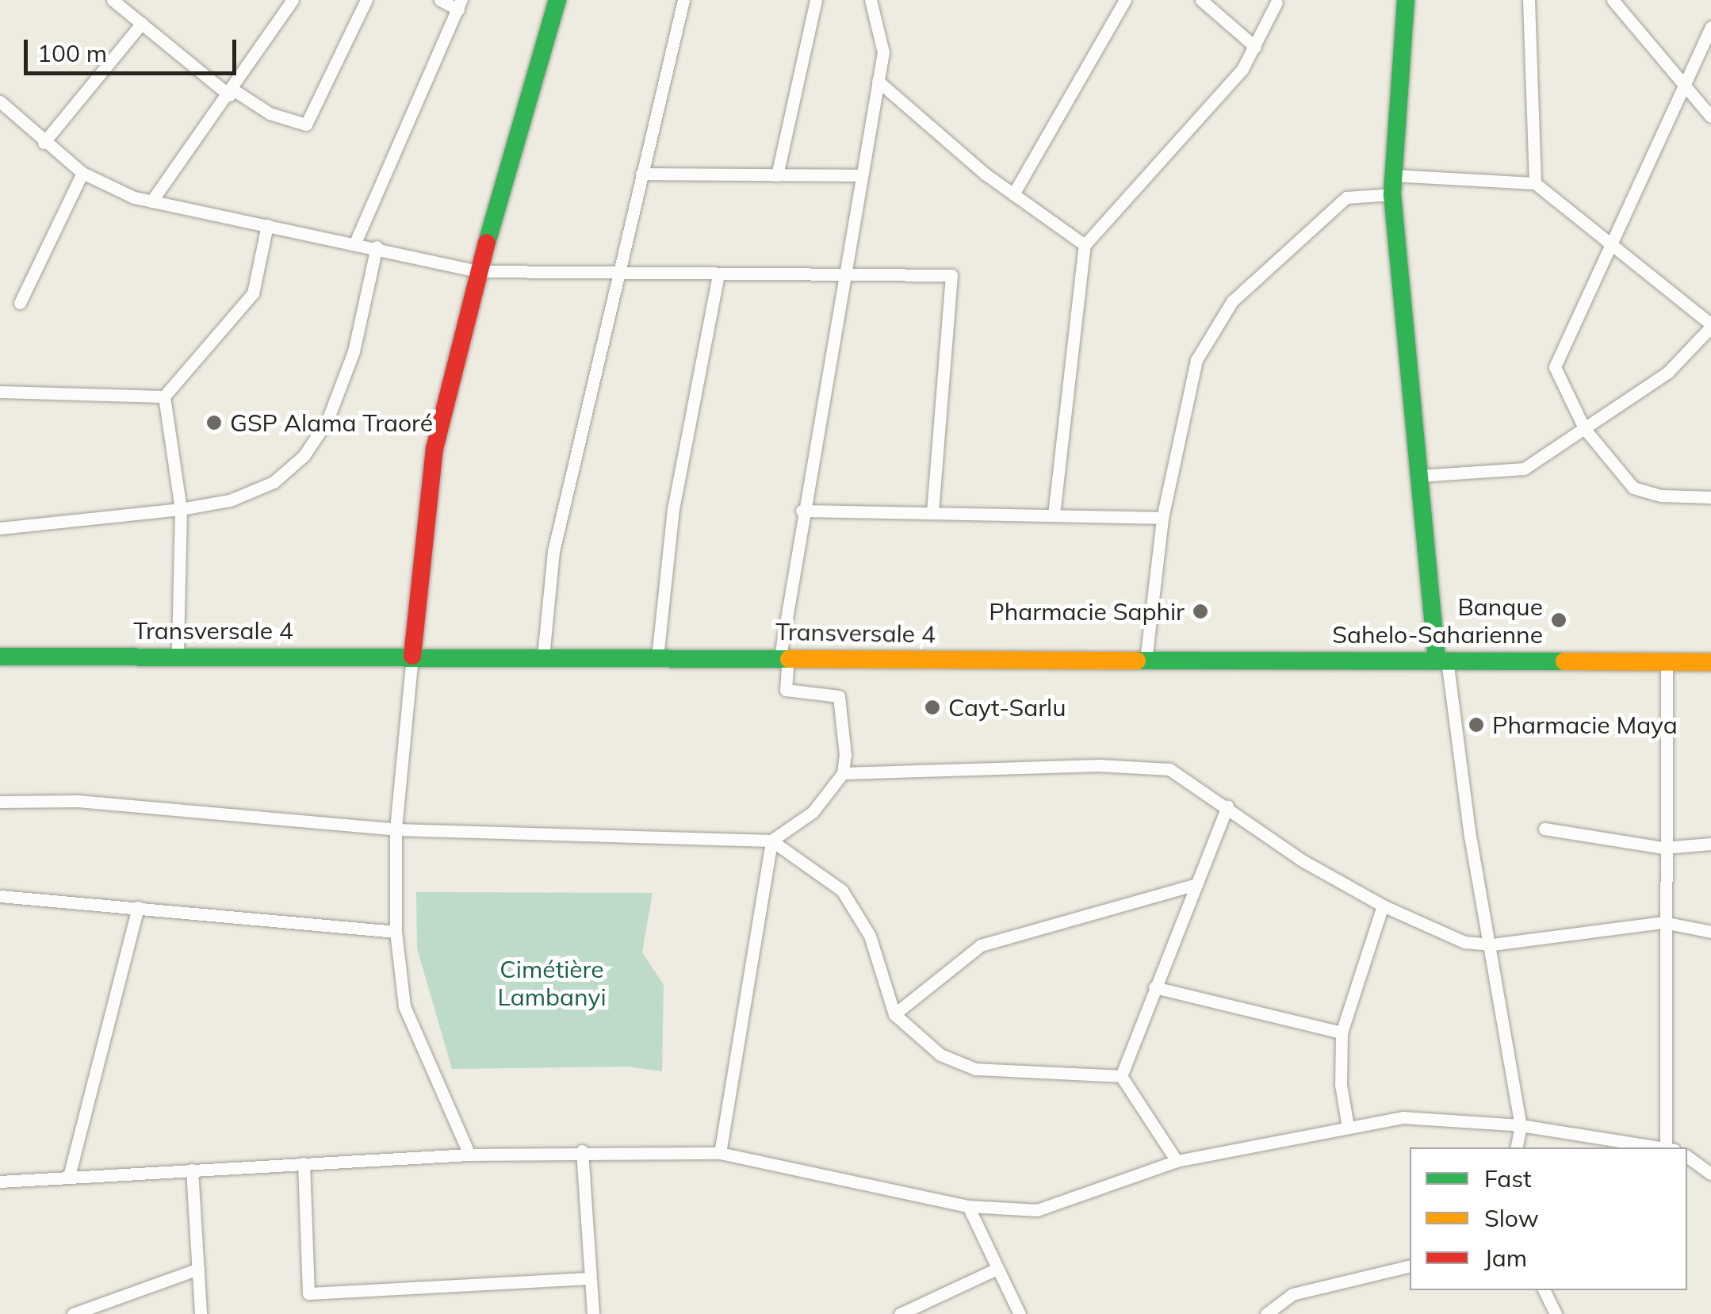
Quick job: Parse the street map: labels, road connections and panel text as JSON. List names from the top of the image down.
{
  "streets": {
    "main road": ["Transversale 4"]
  },
  "parks": ["Cimétière Lambanyi"],
  "places": [
    "GSP Alama Traoré",
    "Pharmacie Saphir",
    "Banque Sahelo-Saharienne",
    "Cayt-Sarlu",
    "Pharmacie Maya"
  ],
  "legend": ["Fast", "Slow", "Jam"],
  "scale_bar": "100 m"
}
